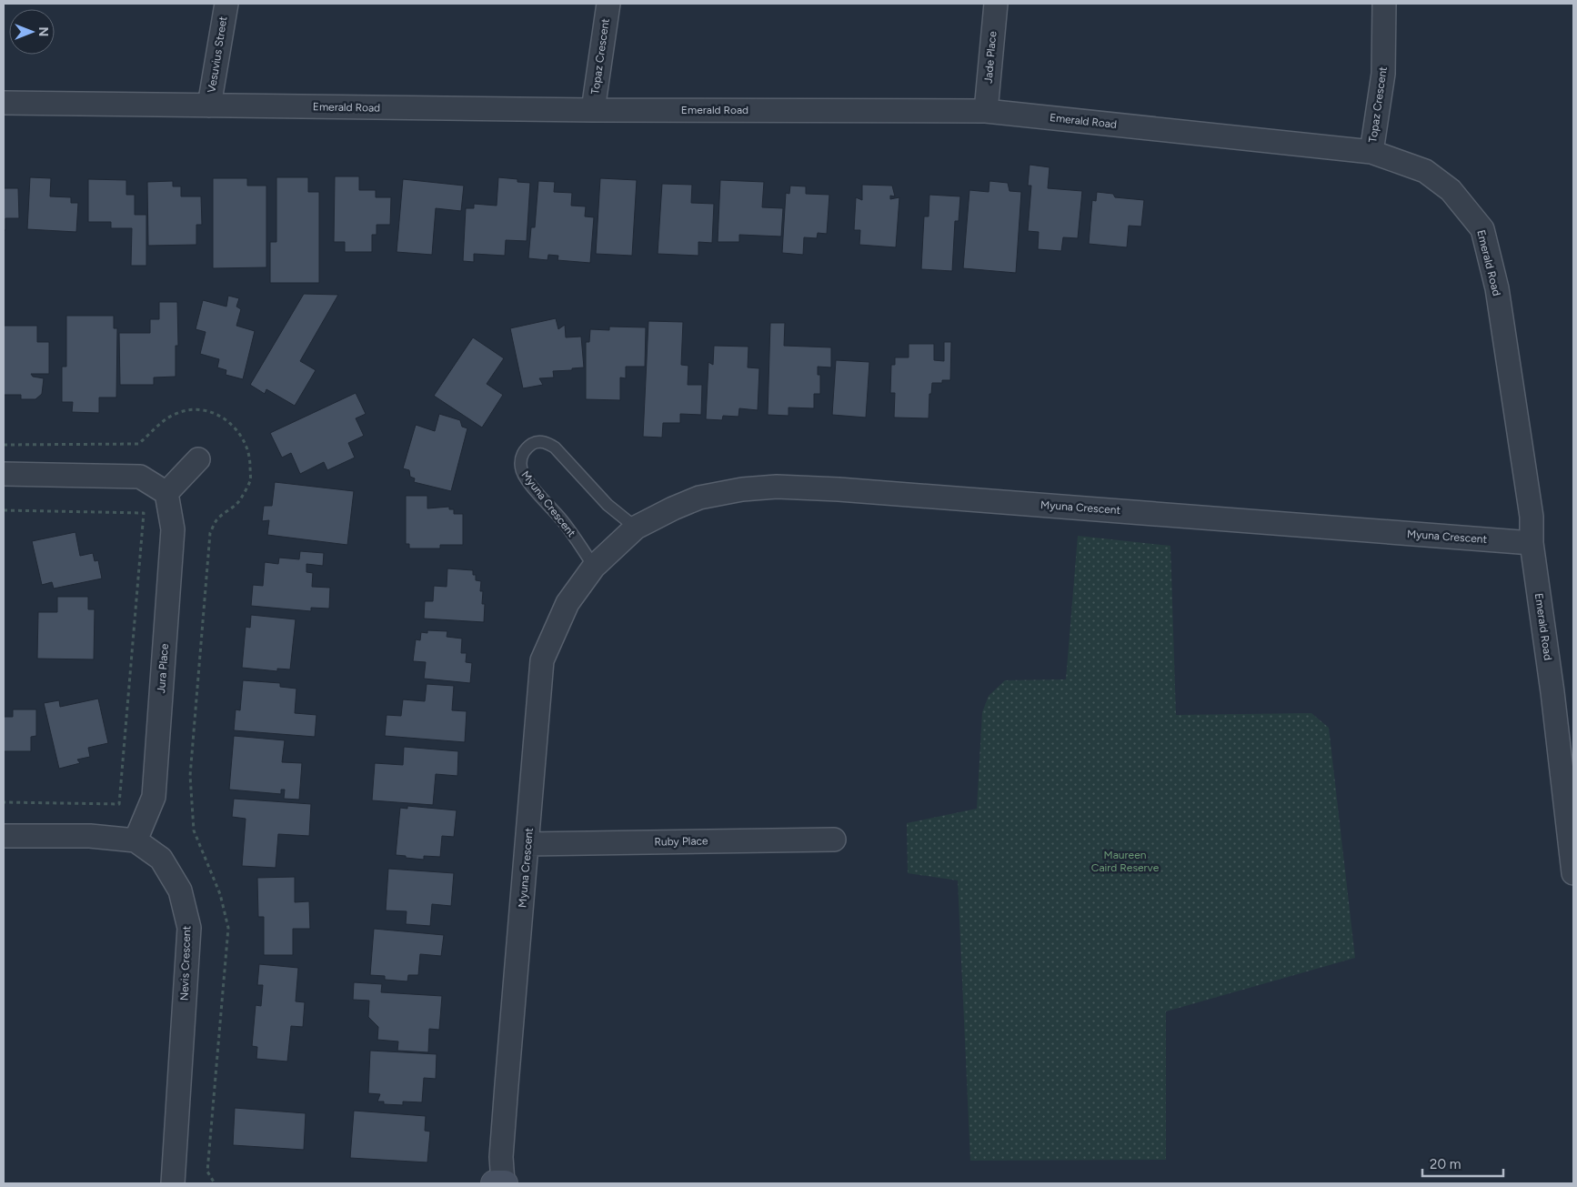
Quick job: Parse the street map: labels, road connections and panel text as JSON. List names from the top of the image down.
{
  "streets": {
    "street": [
      "Vesuvius Street",
      "Topaz Crescent",
      "Jade Place",
      "Emerald Road",
      "Myuna Crescent",
      "Jura Place",
      "Ruby Place",
      "Nevis Crescent"
    ]
  },
  "crossings": [
    ["Vesuvius Street", "Emerald Road"],
    ["Topaz Crescent", "Emerald Road"],
    ["Jade Place", "Emerald Road"],
    ["Emerald Road", "Myuna Crescent"],
    ["Myuna Crescent", "Ruby Place"],
    ["Jura Place", "Nevis Crescent"]
  ],
  "parks": ["Maureen Caird Reserve"],
  "scale_bar": "20 m",
  "north": "right"
}
